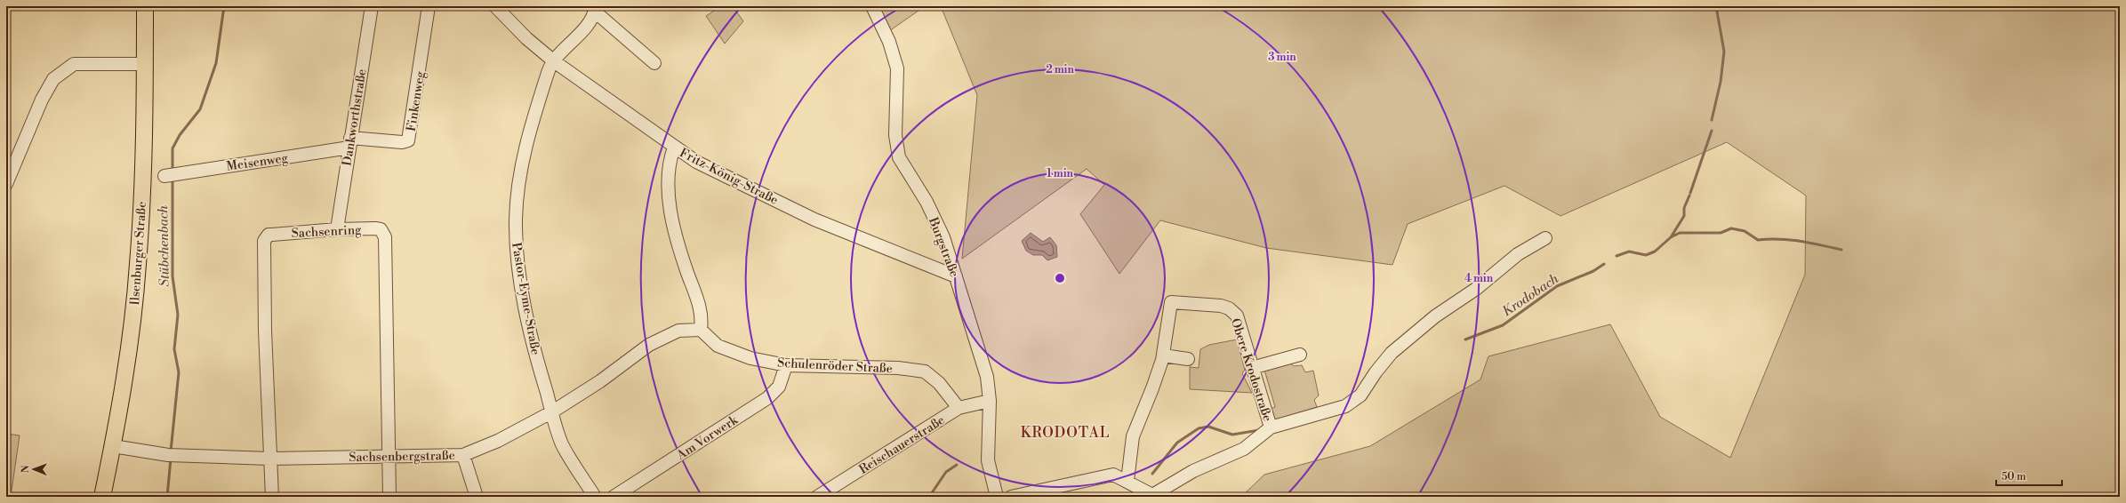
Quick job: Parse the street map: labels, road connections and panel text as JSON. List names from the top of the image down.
{
  "streets": {
    "main road": ["Ilsenburger Straße"],
    "street": [
      "Finkenweg",
      "Dankworthstraße",
      "Meisenweg",
      "Fritz-König-Straße",
      "Sachsenring",
      "Burgstraße",
      "Pastor-Eyme-Straße",
      "Schulenröder Straße",
      "Obere Krodostraße",
      "Am Vorwerk",
      "Reischauerstraße",
      "Sachsenbergstraße"
    ]
  },
  "crossings": [
    ["Finkenweg", "Dankworthstraße"],
    ["Finkenweg", "Meisenweg"],
    ["Dankworthstraße", "Meisenweg"],
    ["Dankworthstraße", "Sachsenring"],
    ["Fritz-König-Straße", "Burgstraße"],
    ["Fritz-König-Straße", "Pastor-Eyme-Straße"],
    ["Sachsenring", "Sachsenbergstraße"],
    ["Burgstraße", "Reischauerstraße"],
    ["Ilsenburger Straße", "Sachsenbergstraße"],
    ["Pastor-Eyme-Straße", "Sachsenbergstraße"],
    ["Schulenröder Straße", "Am Vorwerk"],
    ["Schulenröder Straße", "Reischauerstraße"],
    ["Schulenröder Straße", "Sachsenbergstraße"]
  ],
  "districts": ["KRODOTAL"],
  "water": ["Stübchenbach", "Krodobach"],
  "scale_bar": "50 m",
  "north": "left",
  "rings": [
    "3 min",
    "2 min",
    "1 min",
    "4 min"
  ]
}
